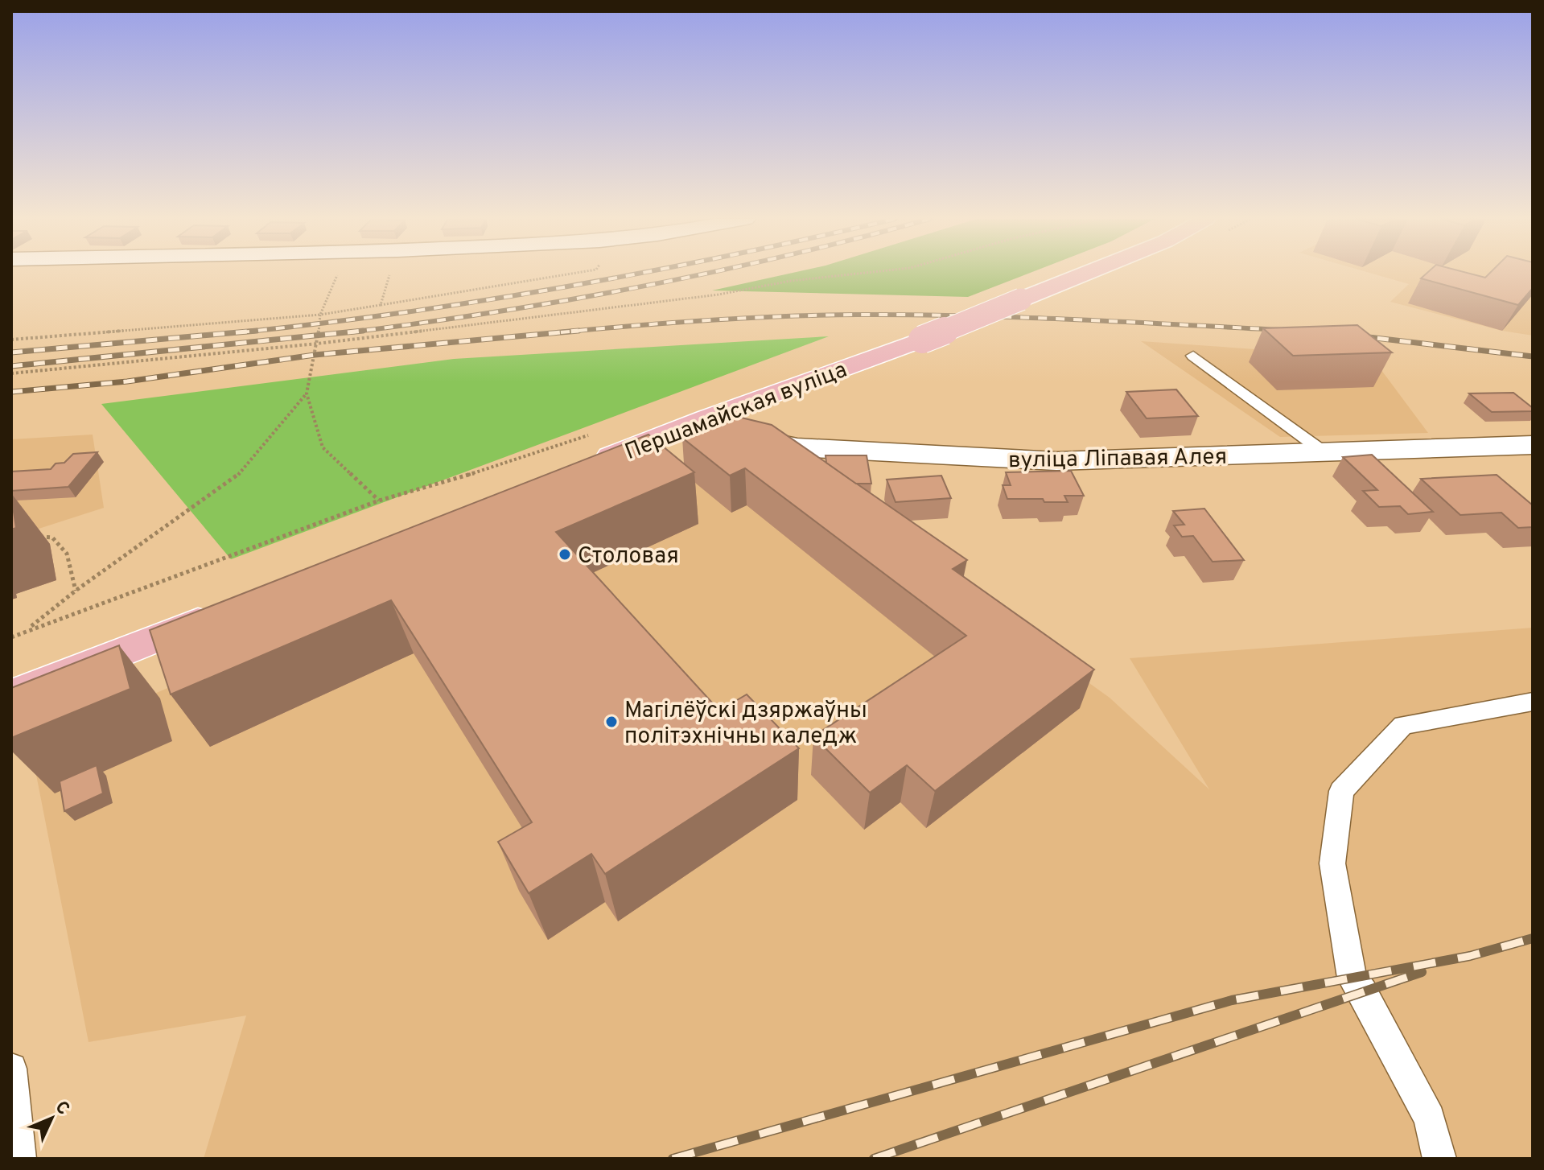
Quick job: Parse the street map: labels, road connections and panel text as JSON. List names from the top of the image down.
{
  "streets": {
    "main road": ["Першамайская вуліца"],
    "street": ["вуліца Ліпавая Алея"]
  },
  "crossings": [
    ["Першамайская вуліца", "вуліца Ліпавая Алея"]
  ],
  "places": ["Столовая", "Магілёўскі дзяржаўны політэхнічны каледж"],
  "north": "top right"
}
